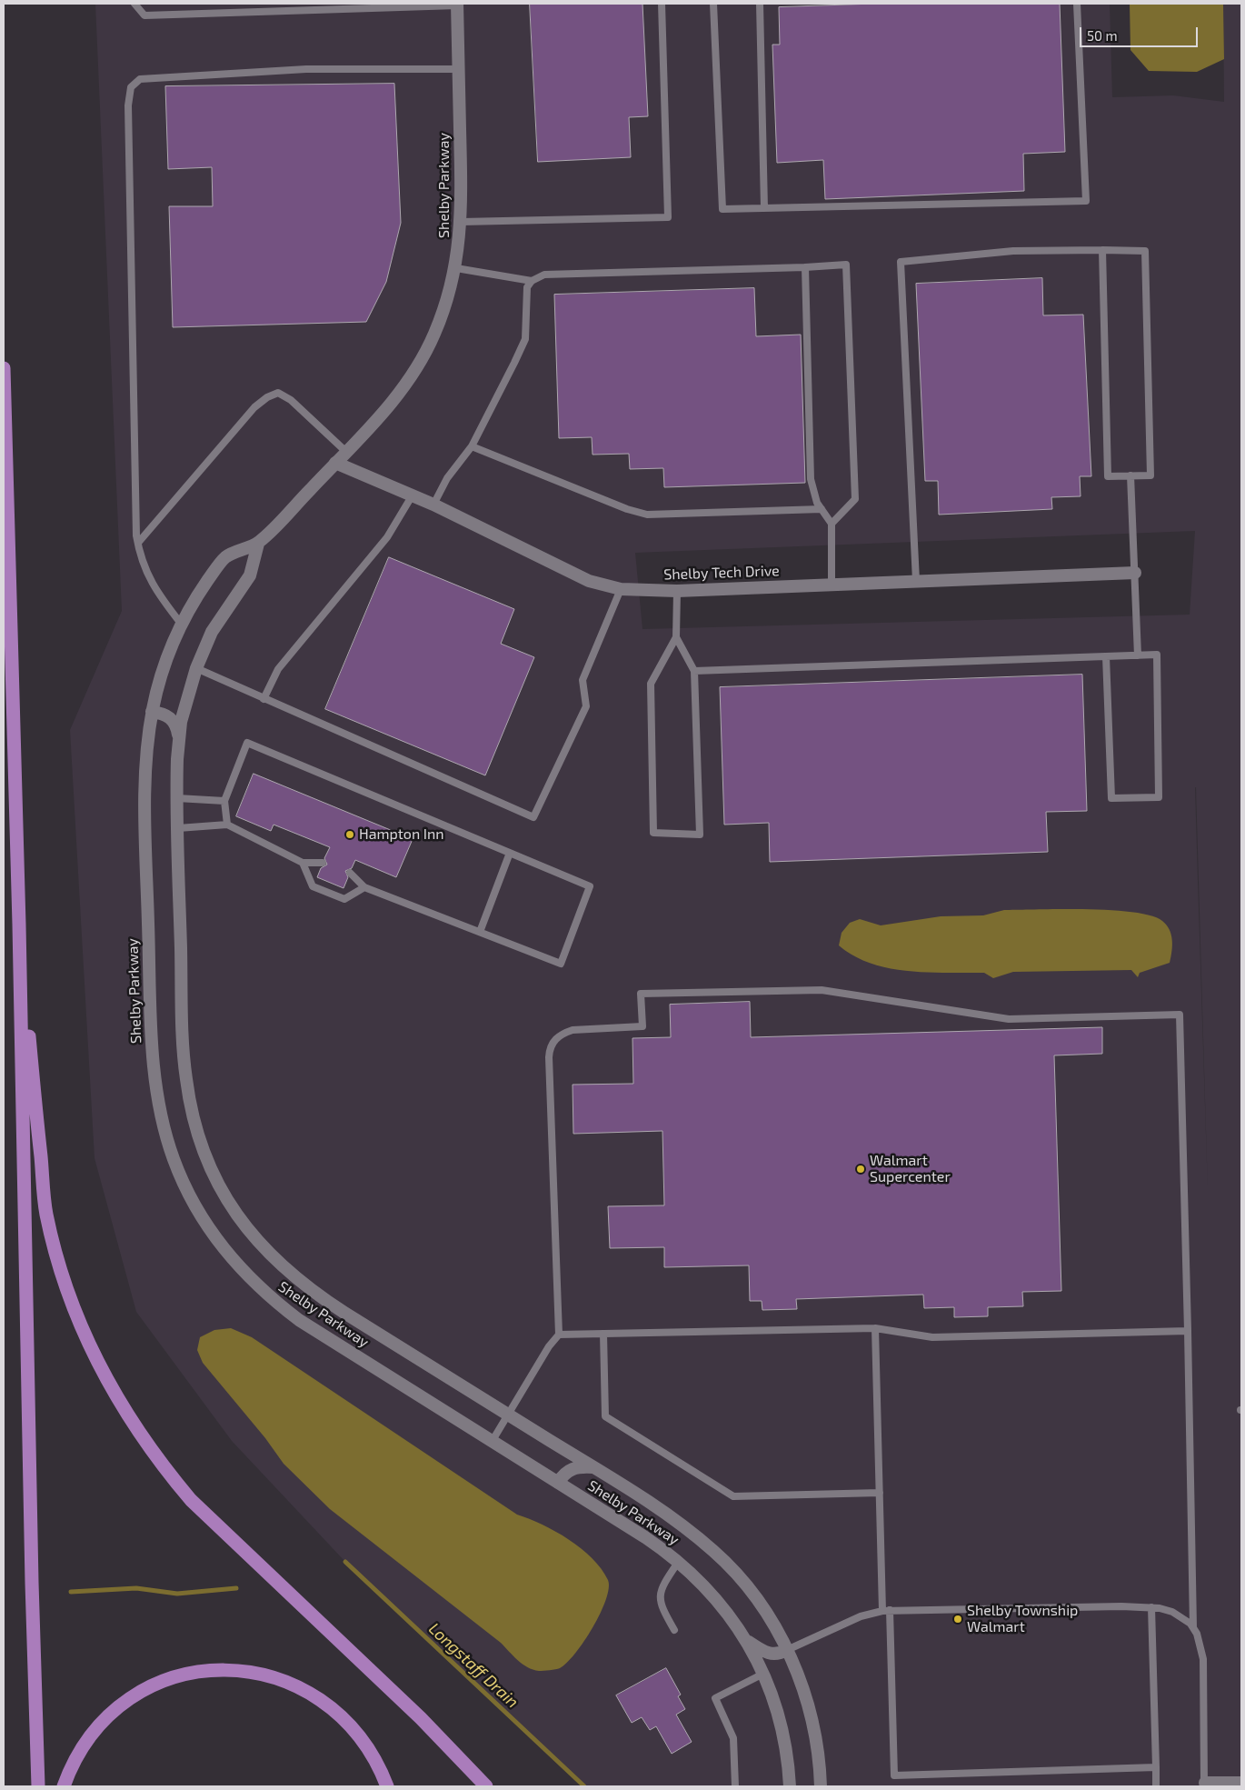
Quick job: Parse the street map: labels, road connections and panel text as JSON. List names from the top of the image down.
{
  "streets": {
    "street": ["Shelby Parkway", "Shelby Tech Drive"]
  },
  "crossings": [
    ["Shelby Parkway", "Shelby Tech Drive"]
  ],
  "water": ["Longstaff Drain"],
  "places": ["Hampton Inn", "Walmart Supercenter", "Shelby Township Walmart"],
  "scale_bar": "50 m"
}
